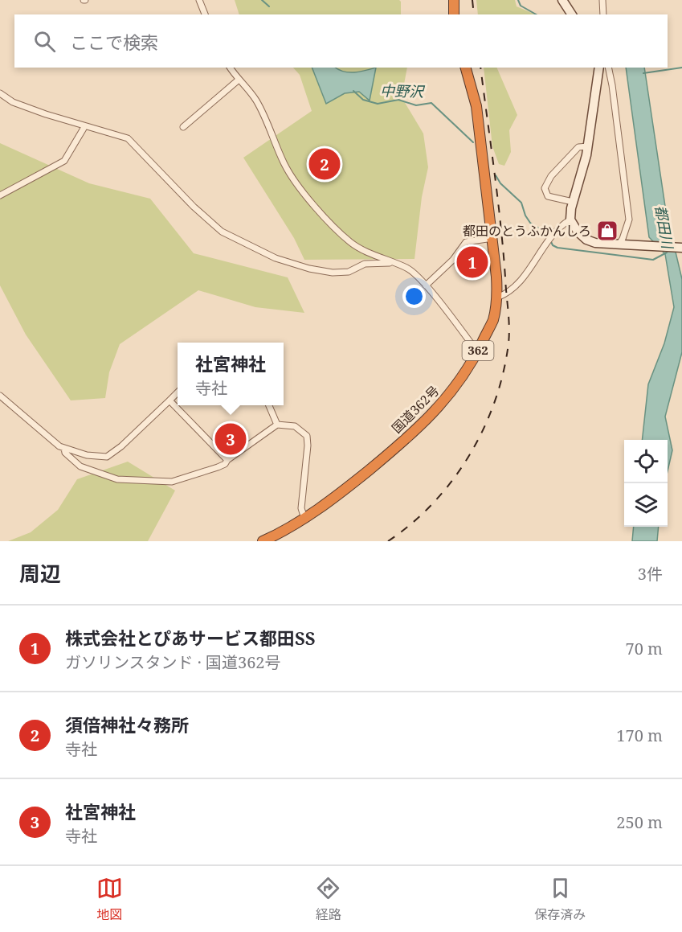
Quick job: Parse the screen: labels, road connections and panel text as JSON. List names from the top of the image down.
{
  "streets": {
    "highway": ["362", "国道362号"]
  },
  "water": ["中野沢", "都田川"],
  "places": {
    "shop": ["都田のとうふかんしろ"]
  },
  "page": {
    "search": "ここで検索",
    "pins": ["2", "1", "3"],
    "popup": ["社宮神社", "寺社"],
    "heading": ["周辺", "3件"],
    "list": [
      {
        "mark": "1",
        "name": "株式会社とぴあサービス都田SS",
        "note": "ガソリンスタンド · 国道362号",
        "value": "70 m"
      },
      {
        "mark": "2",
        "name": "須倍神社々務所",
        "note": "寺社",
        "value": "170 m"
      },
      {
        "mark": "3",
        "name": "社宮神社",
        "note": "寺社",
        "value": "250 m"
      }
    ],
    "nav": ["地図", "経路", "保存済み"]
  }
}
